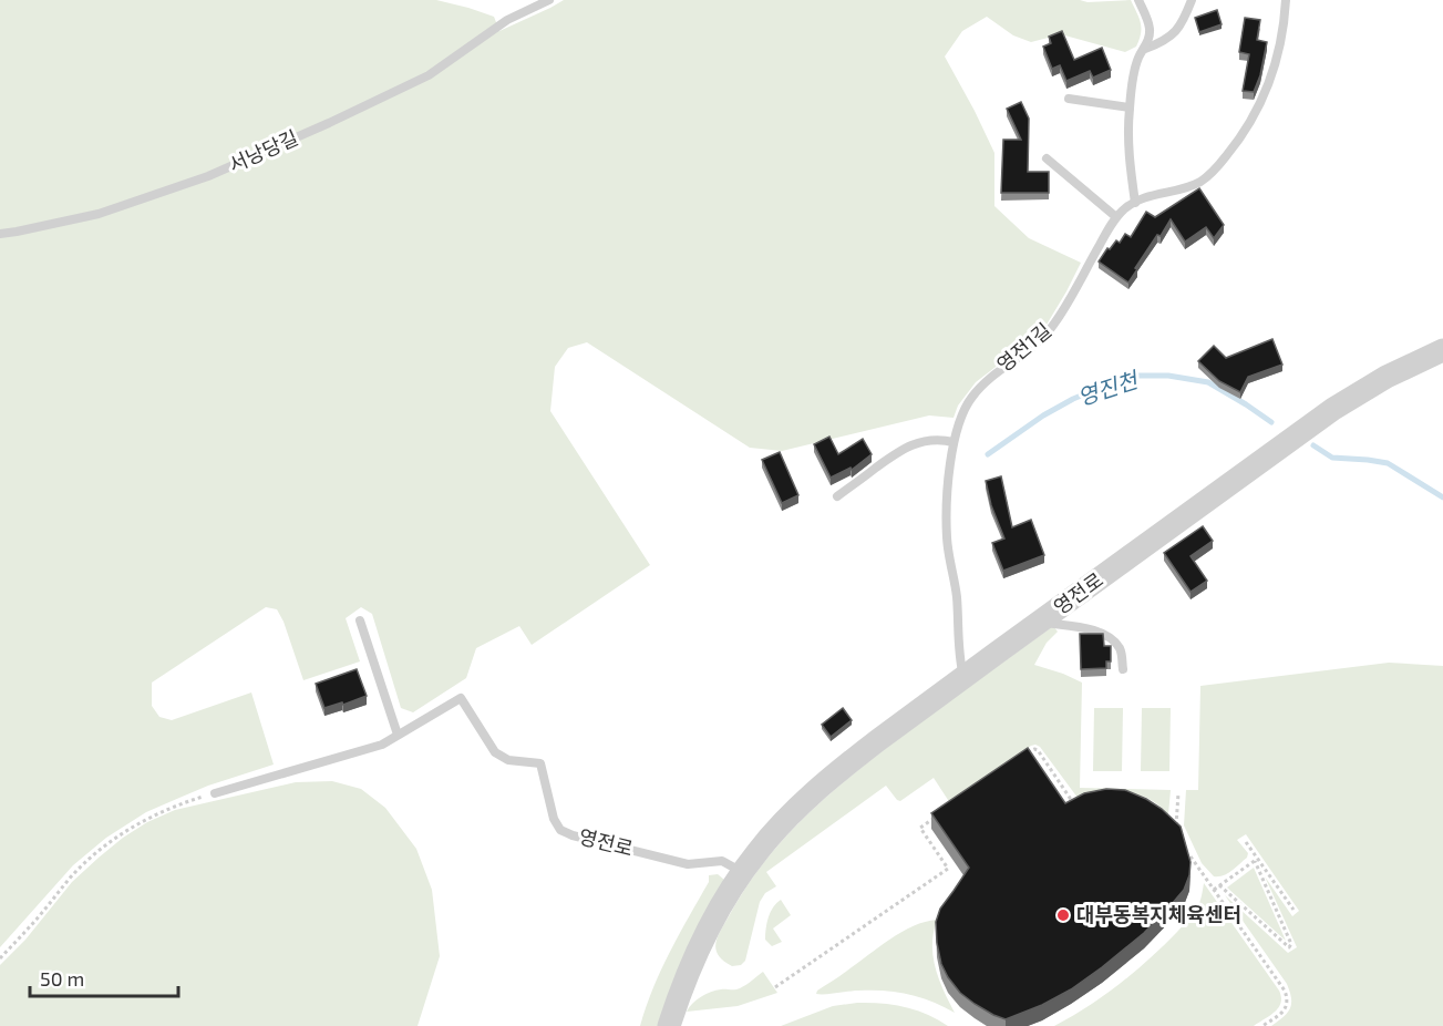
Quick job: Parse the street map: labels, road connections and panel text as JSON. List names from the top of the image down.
{
  "streets": {
    "street": ["영전로"],
    "lane": ["서낭당길", "영전1길"]
  },
  "crossings": [
    ["영전1길", "영전로"]
  ],
  "water": ["영진천"],
  "places": ["대부동복지체육센터"],
  "scale_bar": "50 m"
}
